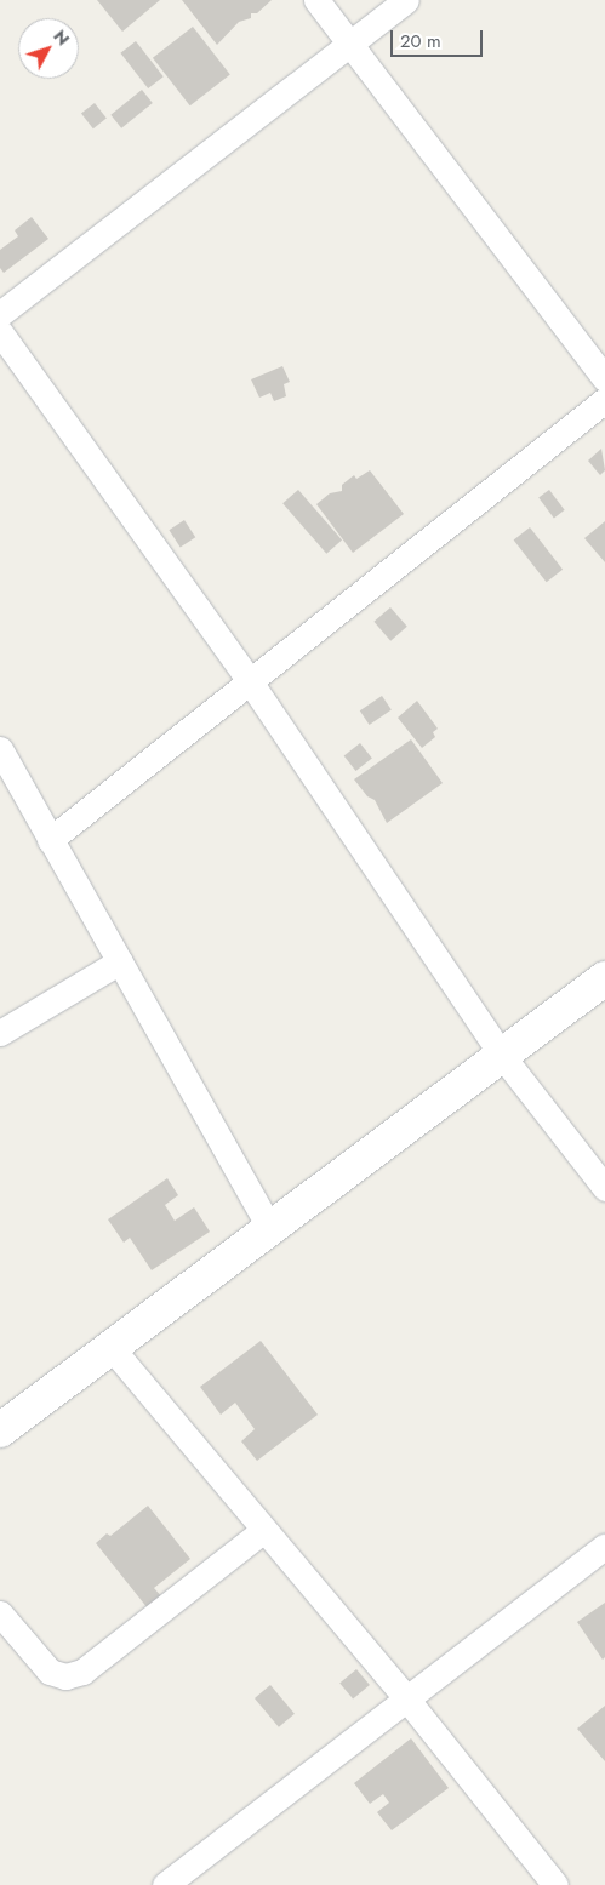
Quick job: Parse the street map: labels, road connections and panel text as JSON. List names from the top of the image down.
{
  "scale_bar": "20 m",
  "north": "top right"
}
